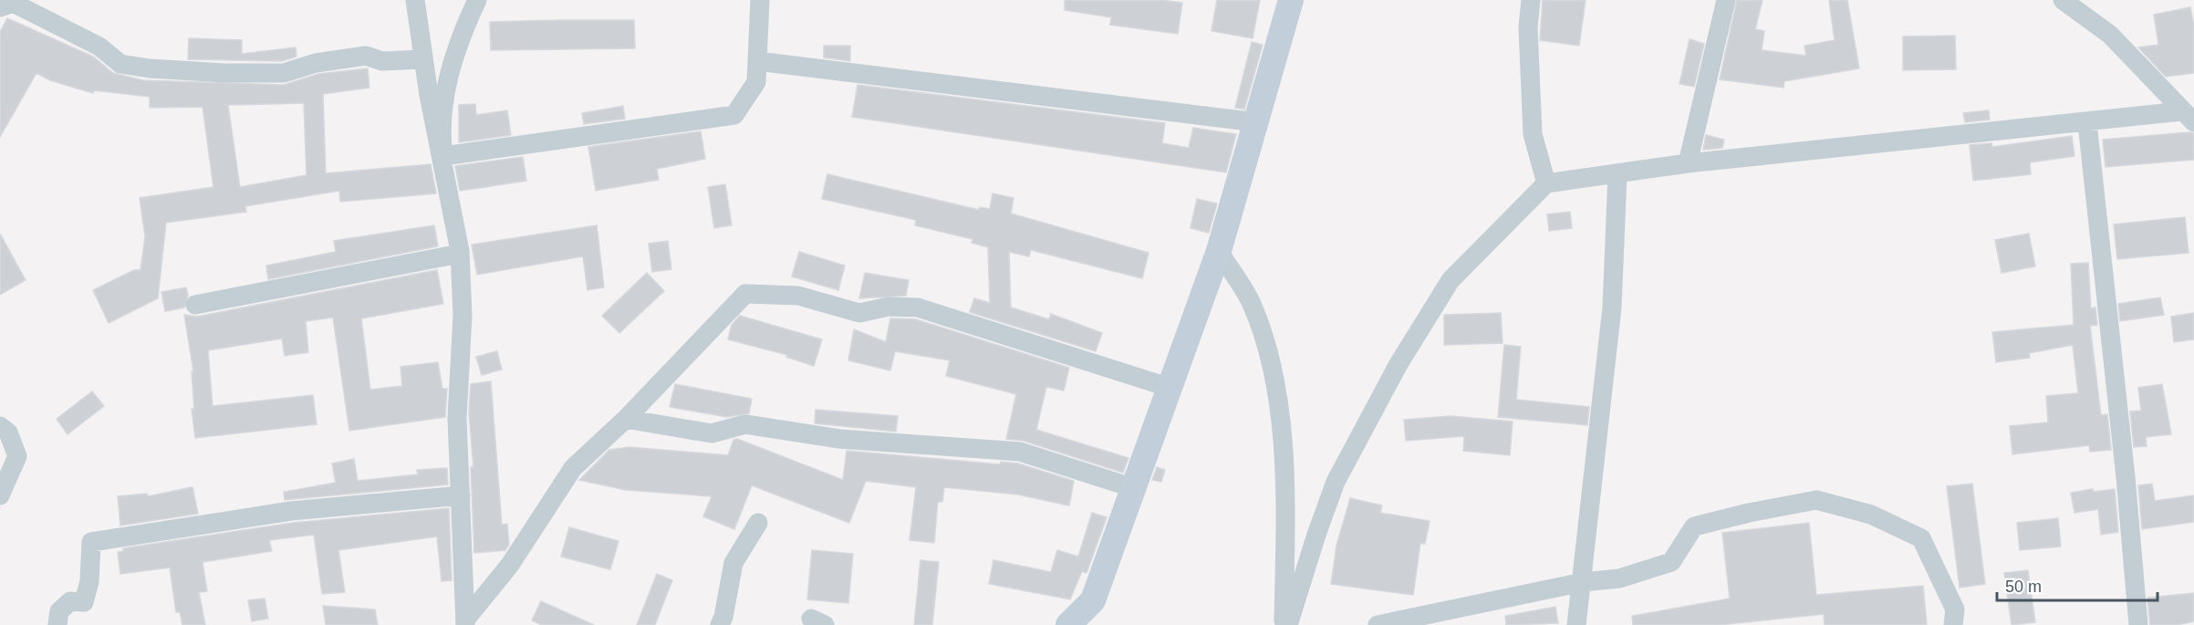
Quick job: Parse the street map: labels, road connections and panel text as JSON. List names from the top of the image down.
{
  "scale_bar": "50 m"
}
